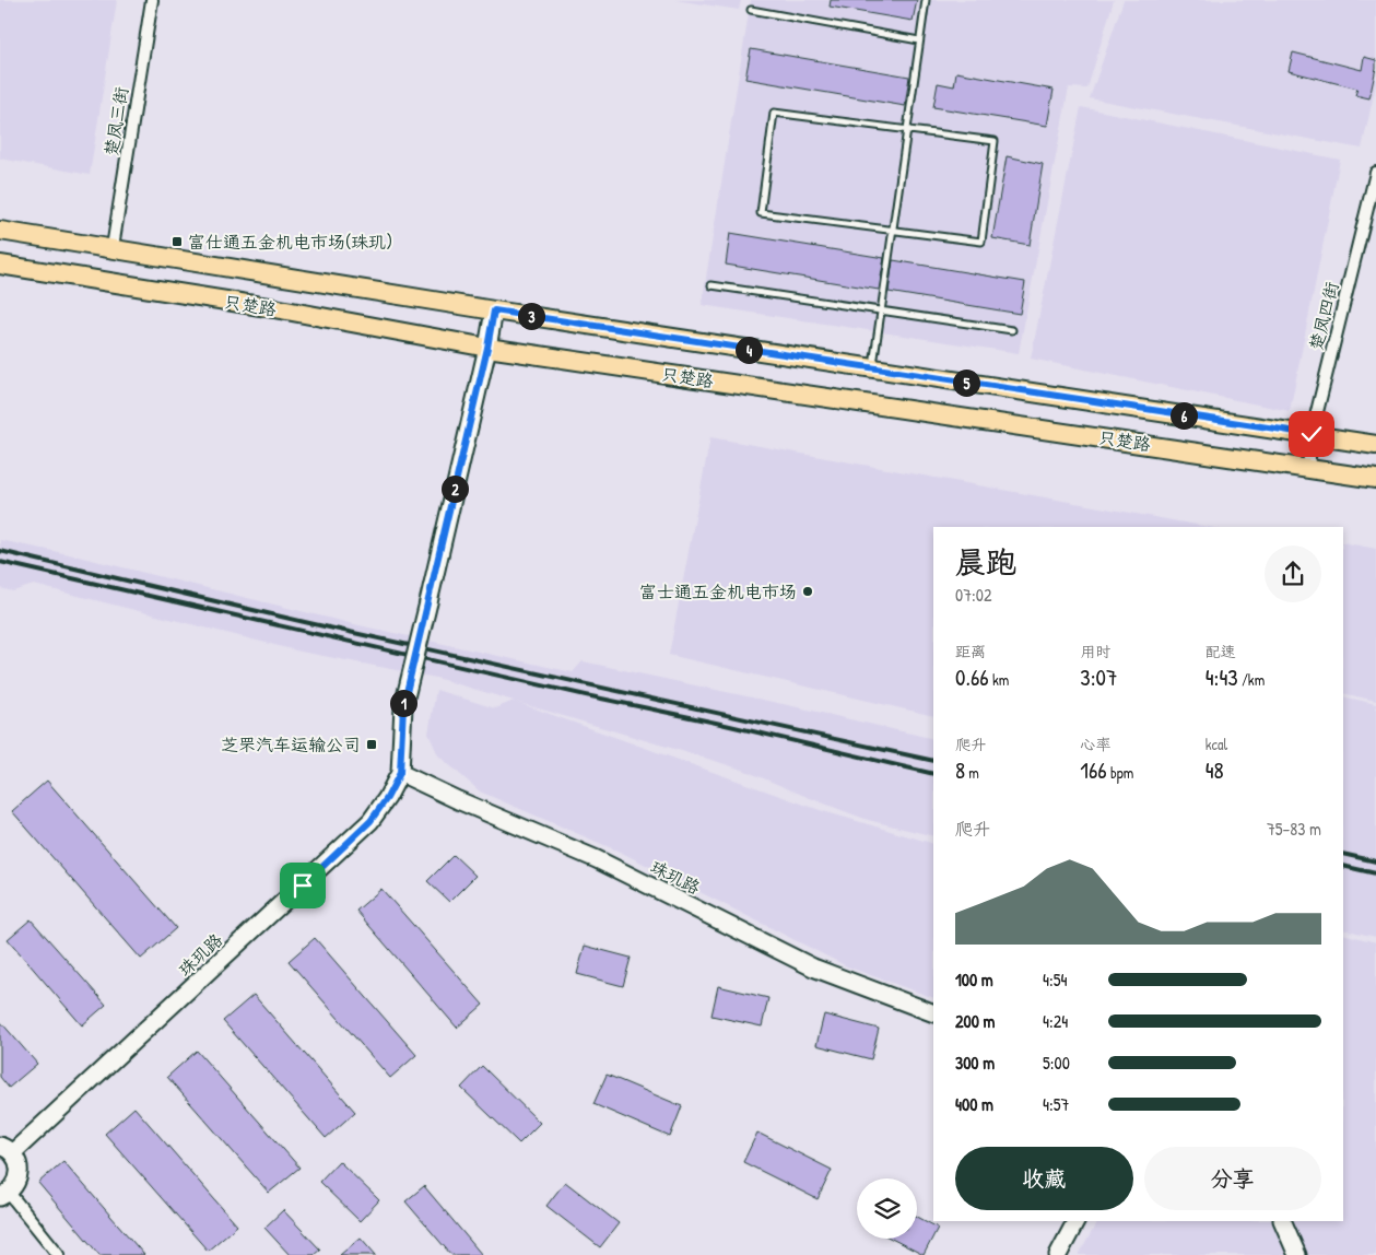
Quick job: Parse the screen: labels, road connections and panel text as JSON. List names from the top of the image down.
{
  "streets": {
    "main road": ["只楚路"],
    "street": ["楚凤三街", "楚凤四街", "珠玑路"]
  },
  "crossings": [
    ["楚凤三街", "只楚路"],
    ["只楚路", "楚凤四街"],
    ["只楚路", "珠玑路"]
  ],
  "places": {
    "transit": ["富仕通五金机电市场(珠玑)", "芝罘汽车运输公司"],
    "other": ["富士通五金机电市场"]
  },
  "page": {
    "pins": [
      "3",
      "4",
      "5",
      "6",
      "2",
      "1"
    ],
    "heading": ["晨跑", "07:02"],
    "stats": [
      ["距离", "0.66 km"],
      ["用时", "3:07"],
      ["配速", "4:43 /km"],
      ["爬升", "8 m"],
      ["心率", "166 bpm"],
      ["kcal", "48"]
    ],
    "chart": ["爬升", "75–83 m"],
    "list": [
      {
        "name": "100 m",
        "note": "4:54"
      },
      {
        "name": "200 m",
        "note": "4:24"
      },
      {
        "name": "300 m",
        "note": "5:00"
      },
      {
        "name": "400 m",
        "note": "4:57"
      }
    ],
    "buttons": ["收藏", "分享"]
  }
}
